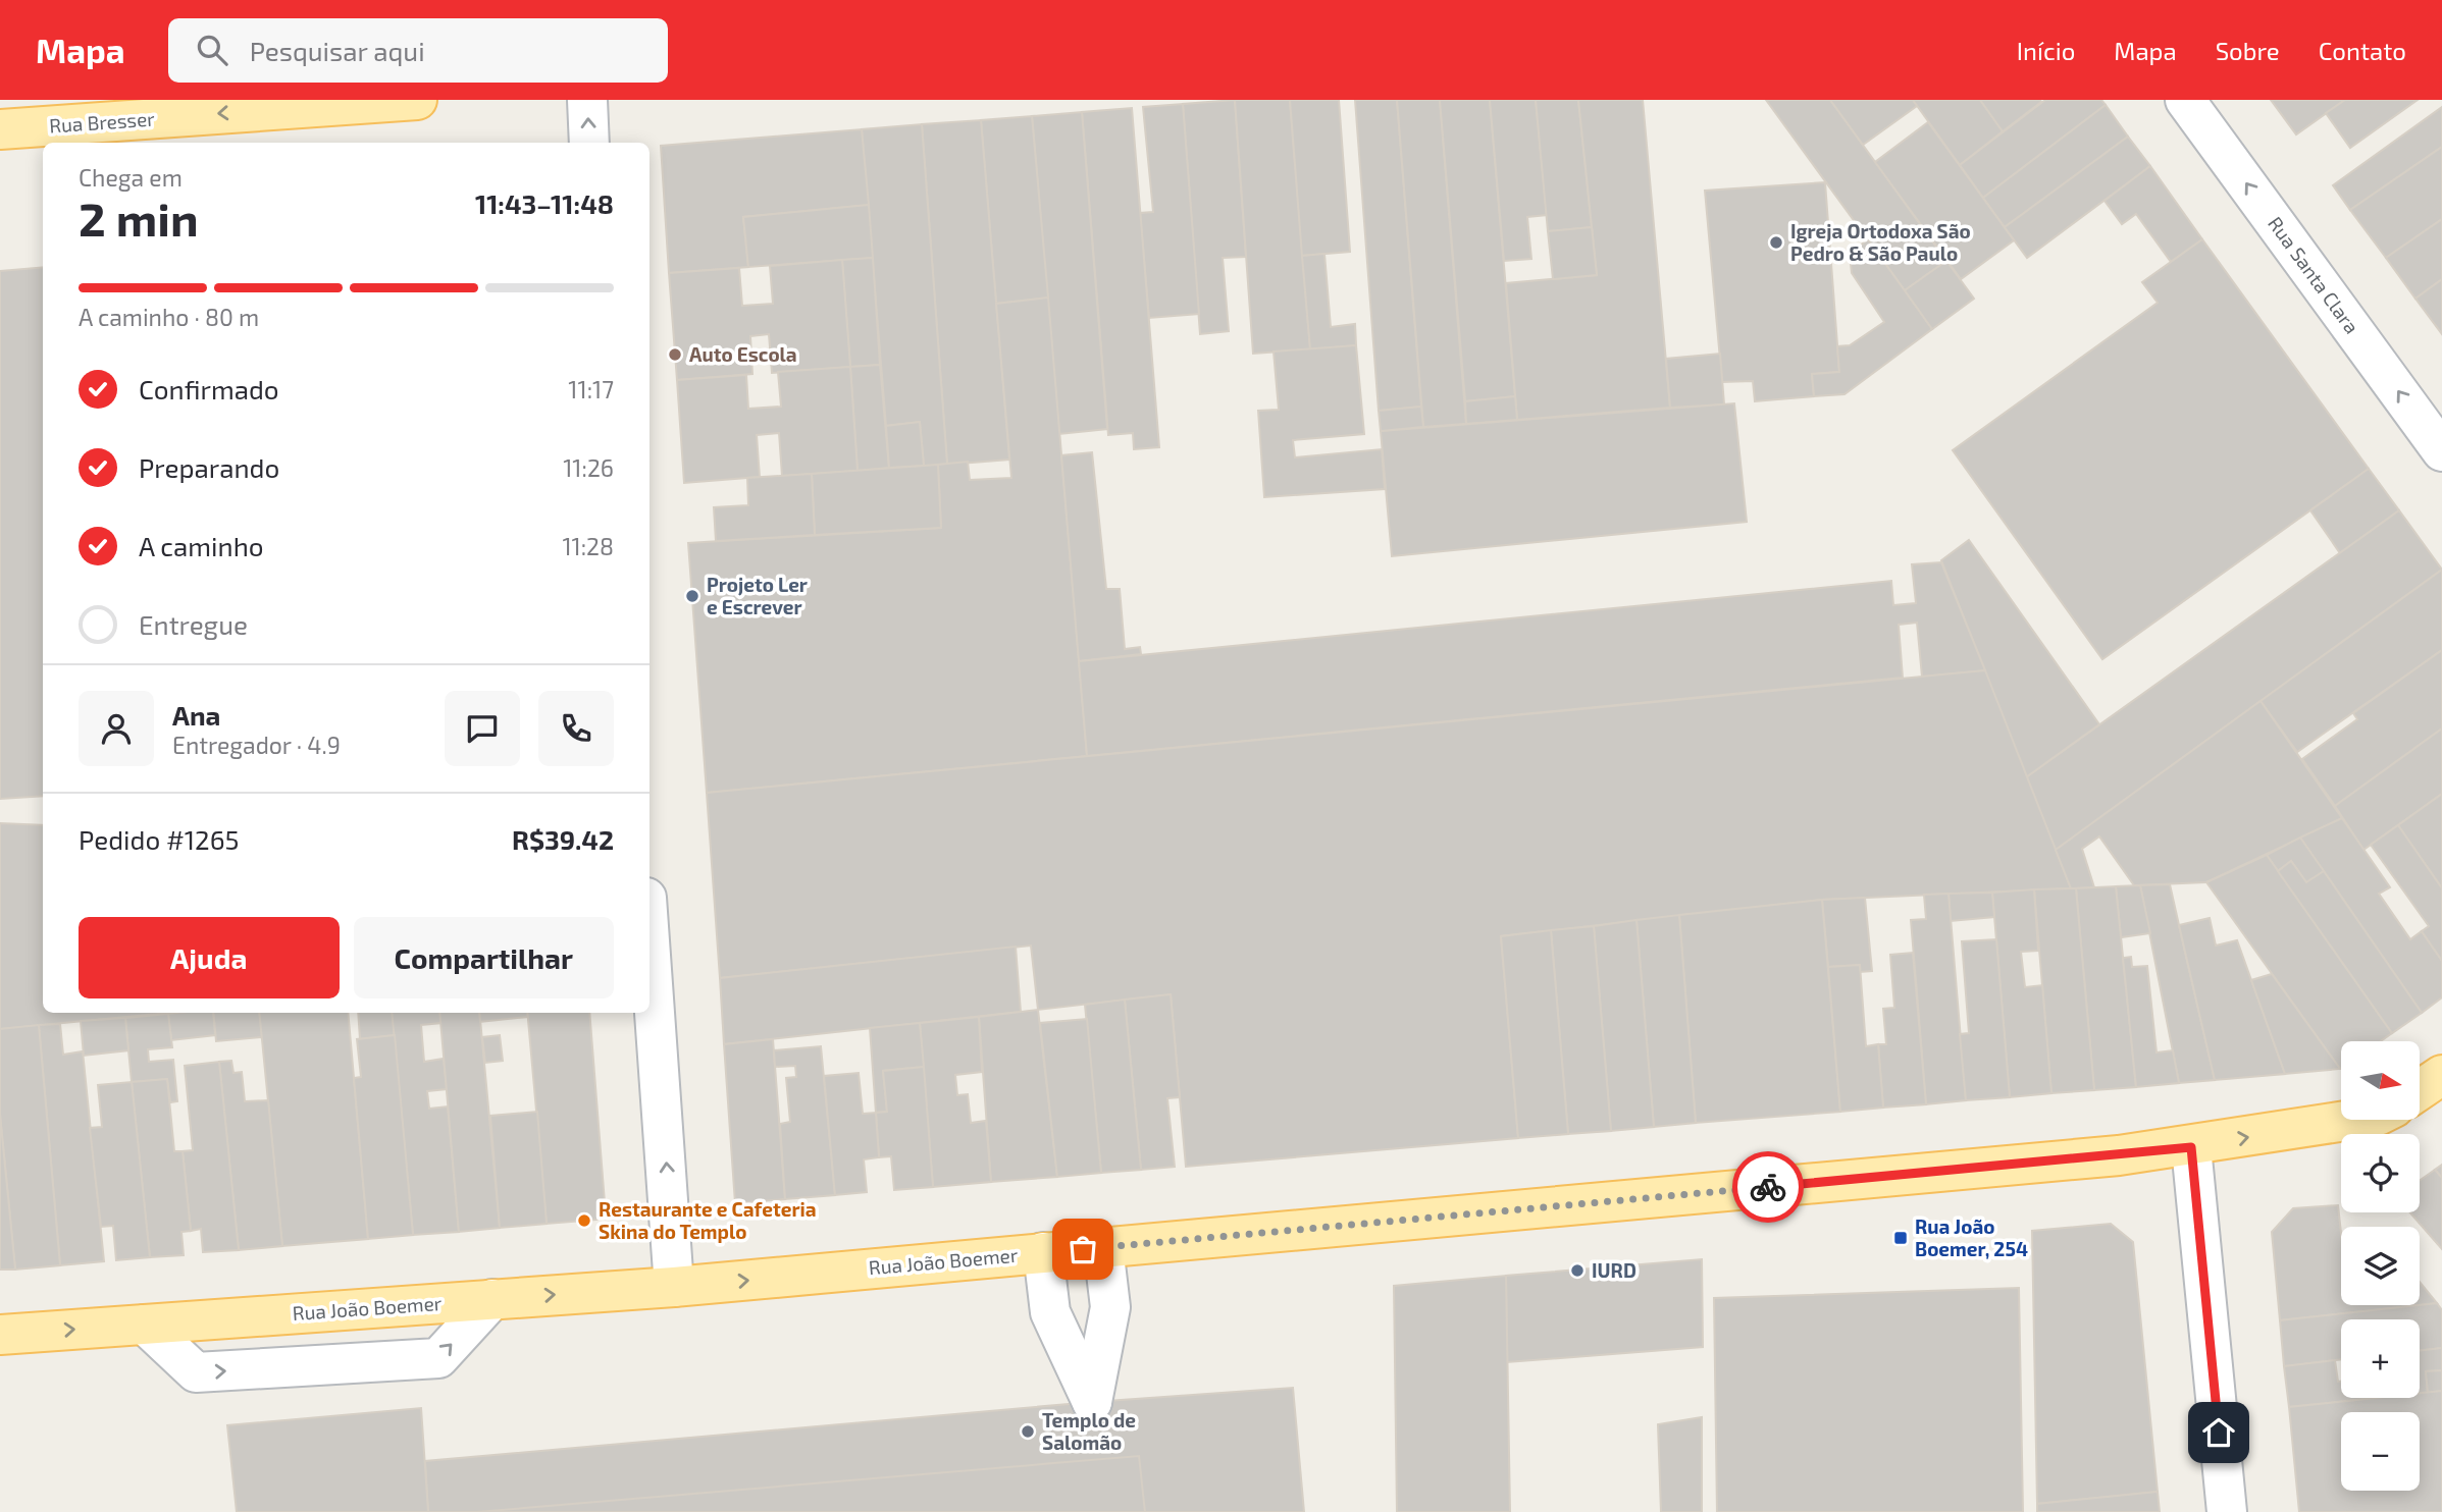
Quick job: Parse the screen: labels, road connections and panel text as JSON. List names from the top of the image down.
{
  "streets": {
    "main road": ["Rua Bresser", "Rua João Boemer"],
    "street": ["Rua Santa Clara"]
  },
  "one_way": ["Rua Bresser", "Rua Santa Clara", "Rua João Boemer"],
  "places": {
    "other": [
      "Igreja Ortodoxa São Pedro & São Paulo",
      "Auto Escola",
      "Projeto Ler e Escrever",
      "Restaurante e Cafeteria Skina do Templo",
      "IURD",
      "Templo de Salomão"
    ],
    "transit": ["Rua João Boemer, 254"]
  },
  "north": "right",
  "page": {
    "header": "Mapa",
    "search": "Pesquisar aqui",
    "nav": [
      "Início",
      "Mapa",
      "Sobre",
      "Contato"
    ],
    "heading": ["2 min", "Chega em", "11:43–11:48"],
    "panel": [
      "Ana",
      "Entregador · 4.9",
      "Pedido #1265",
      "R$39.42"
    ],
    "bar": "A caminho · 80 m",
    "list": [
      ["Confirmado", "11:17"],
      ["Preparando", "11:26"],
      ["A caminho", "11:28"],
      "Entregue"
    ],
    "buttons": ["Ajuda", "Compartilhar"],
    "map_buttons": ["+", "−"]
  }
}
